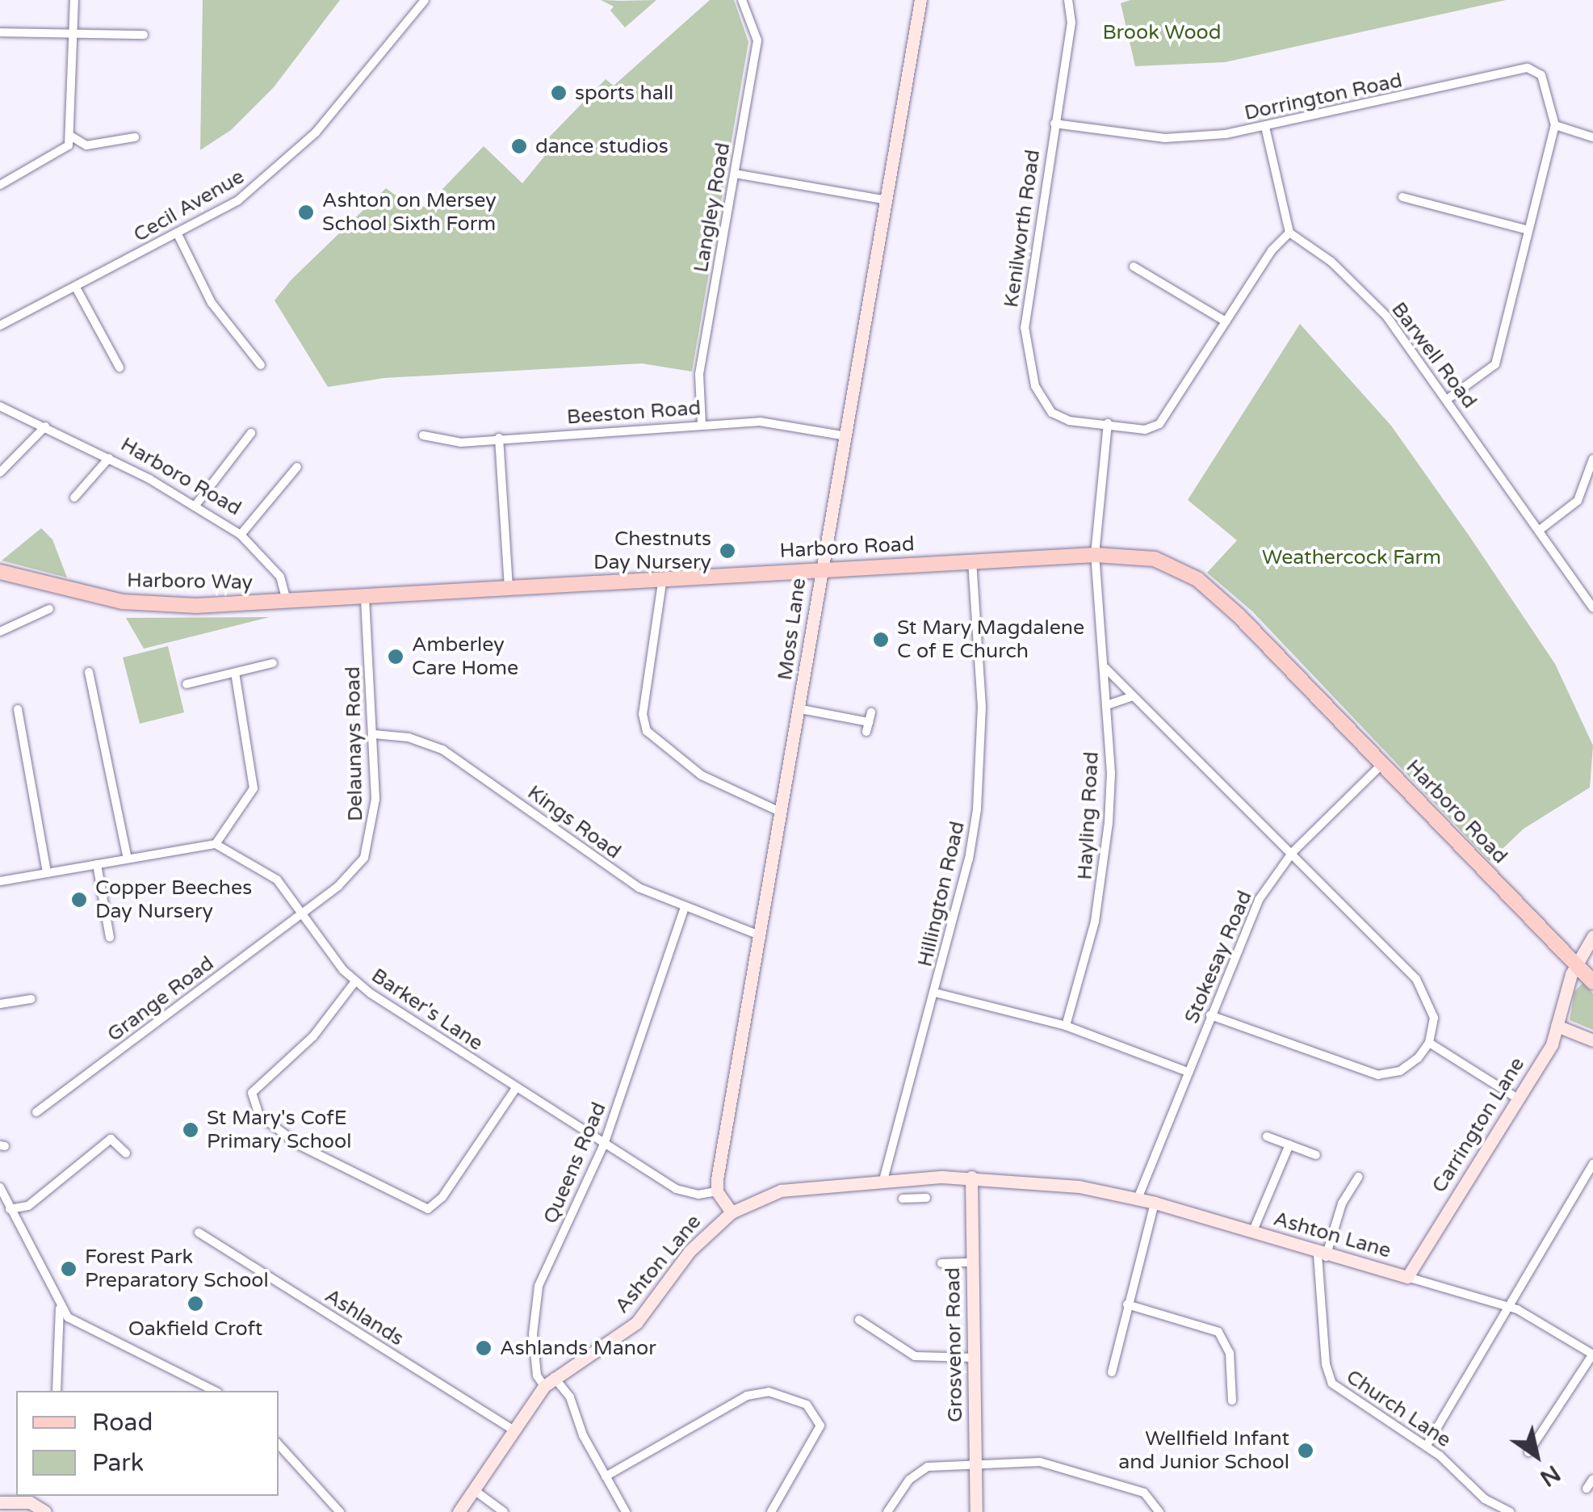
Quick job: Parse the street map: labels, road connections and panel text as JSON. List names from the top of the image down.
{
  "streets": {
    "main road": ["Harboro Road", "Harboro Way"],
    "street": [
      "Dorrington Road",
      "Cecil Avenue",
      "Langley Road",
      "Kenilworth Road",
      "Barwell Road",
      "Beeston Road",
      "Moss Lane",
      "Delaunays Road",
      "Hayling Road",
      "Kings Road",
      "Hillington Road",
      "Stokesay Road",
      "Grange Road",
      "Barker's Lane",
      "Carrington Lane",
      "Queens Road",
      "Ashton Lane",
      "Ashlands",
      "Grosvenor Road",
      "Church Lane"
    ]
  },
  "crossings": [
    ["Dorrington Road", "Kenilworth Road"],
    ["Langley Road", "Beeston Road"],
    ["Beeston Road", "Moss Lane"],
    ["Harboro Road", "Harboro Way"],
    ["Harboro Road", "Moss Lane"],
    ["Harboro Road", "Delaunays Road"],
    ["Harboro Road", "Hayling Road"],
    ["Harboro Road", "Hillington Road"],
    ["Harboro Road", "Stokesay Road"],
    ["Harboro Road", "Carrington Lane"],
    ["Moss Lane", "Kings Road"],
    ["Moss Lane", "Barker's Lane"],
    ["Delaunays Road", "Kings Road"],
    ["Delaunays Road", "Grange Road"],
    ["Delaunays Road", "Barker's Lane"],
    ["Kings Road", "Queens Road"],
    ["Hillington Road", "Ashton Lane"],
    ["Stokesay Road", "Ashton Lane"],
    ["Grange Road", "Barker's Lane"],
    ["Barker's Lane", "Queens Road"],
    ["Carrington Lane", "Ashton Lane"],
    ["Queens Road", "Ashton Lane"],
    ["Ashton Lane", "Ashlands"],
    ["Ashton Lane", "Grosvenor Road"],
    ["Ashton Lane", "Church Lane"]
  ],
  "parks": ["Brook Wood", "Weathercock Farm"],
  "places": [
    "sports hall",
    "dance studios",
    "Ashton on Mersey School Sixth Form",
    "Chestnuts Day Nursery",
    "St Mary Magdalene C of E Church",
    "Amberley Care Home",
    "Copper Beeches Day Nursery",
    "St Mary's CofE Primary School",
    "Forest Park Preparatory School",
    "Oakfield Croft",
    "Ashlands Manor",
    "Wellfield Infant and Junior School"
  ],
  "legend": ["Road", "Park"],
  "north": "bottom right"
}
